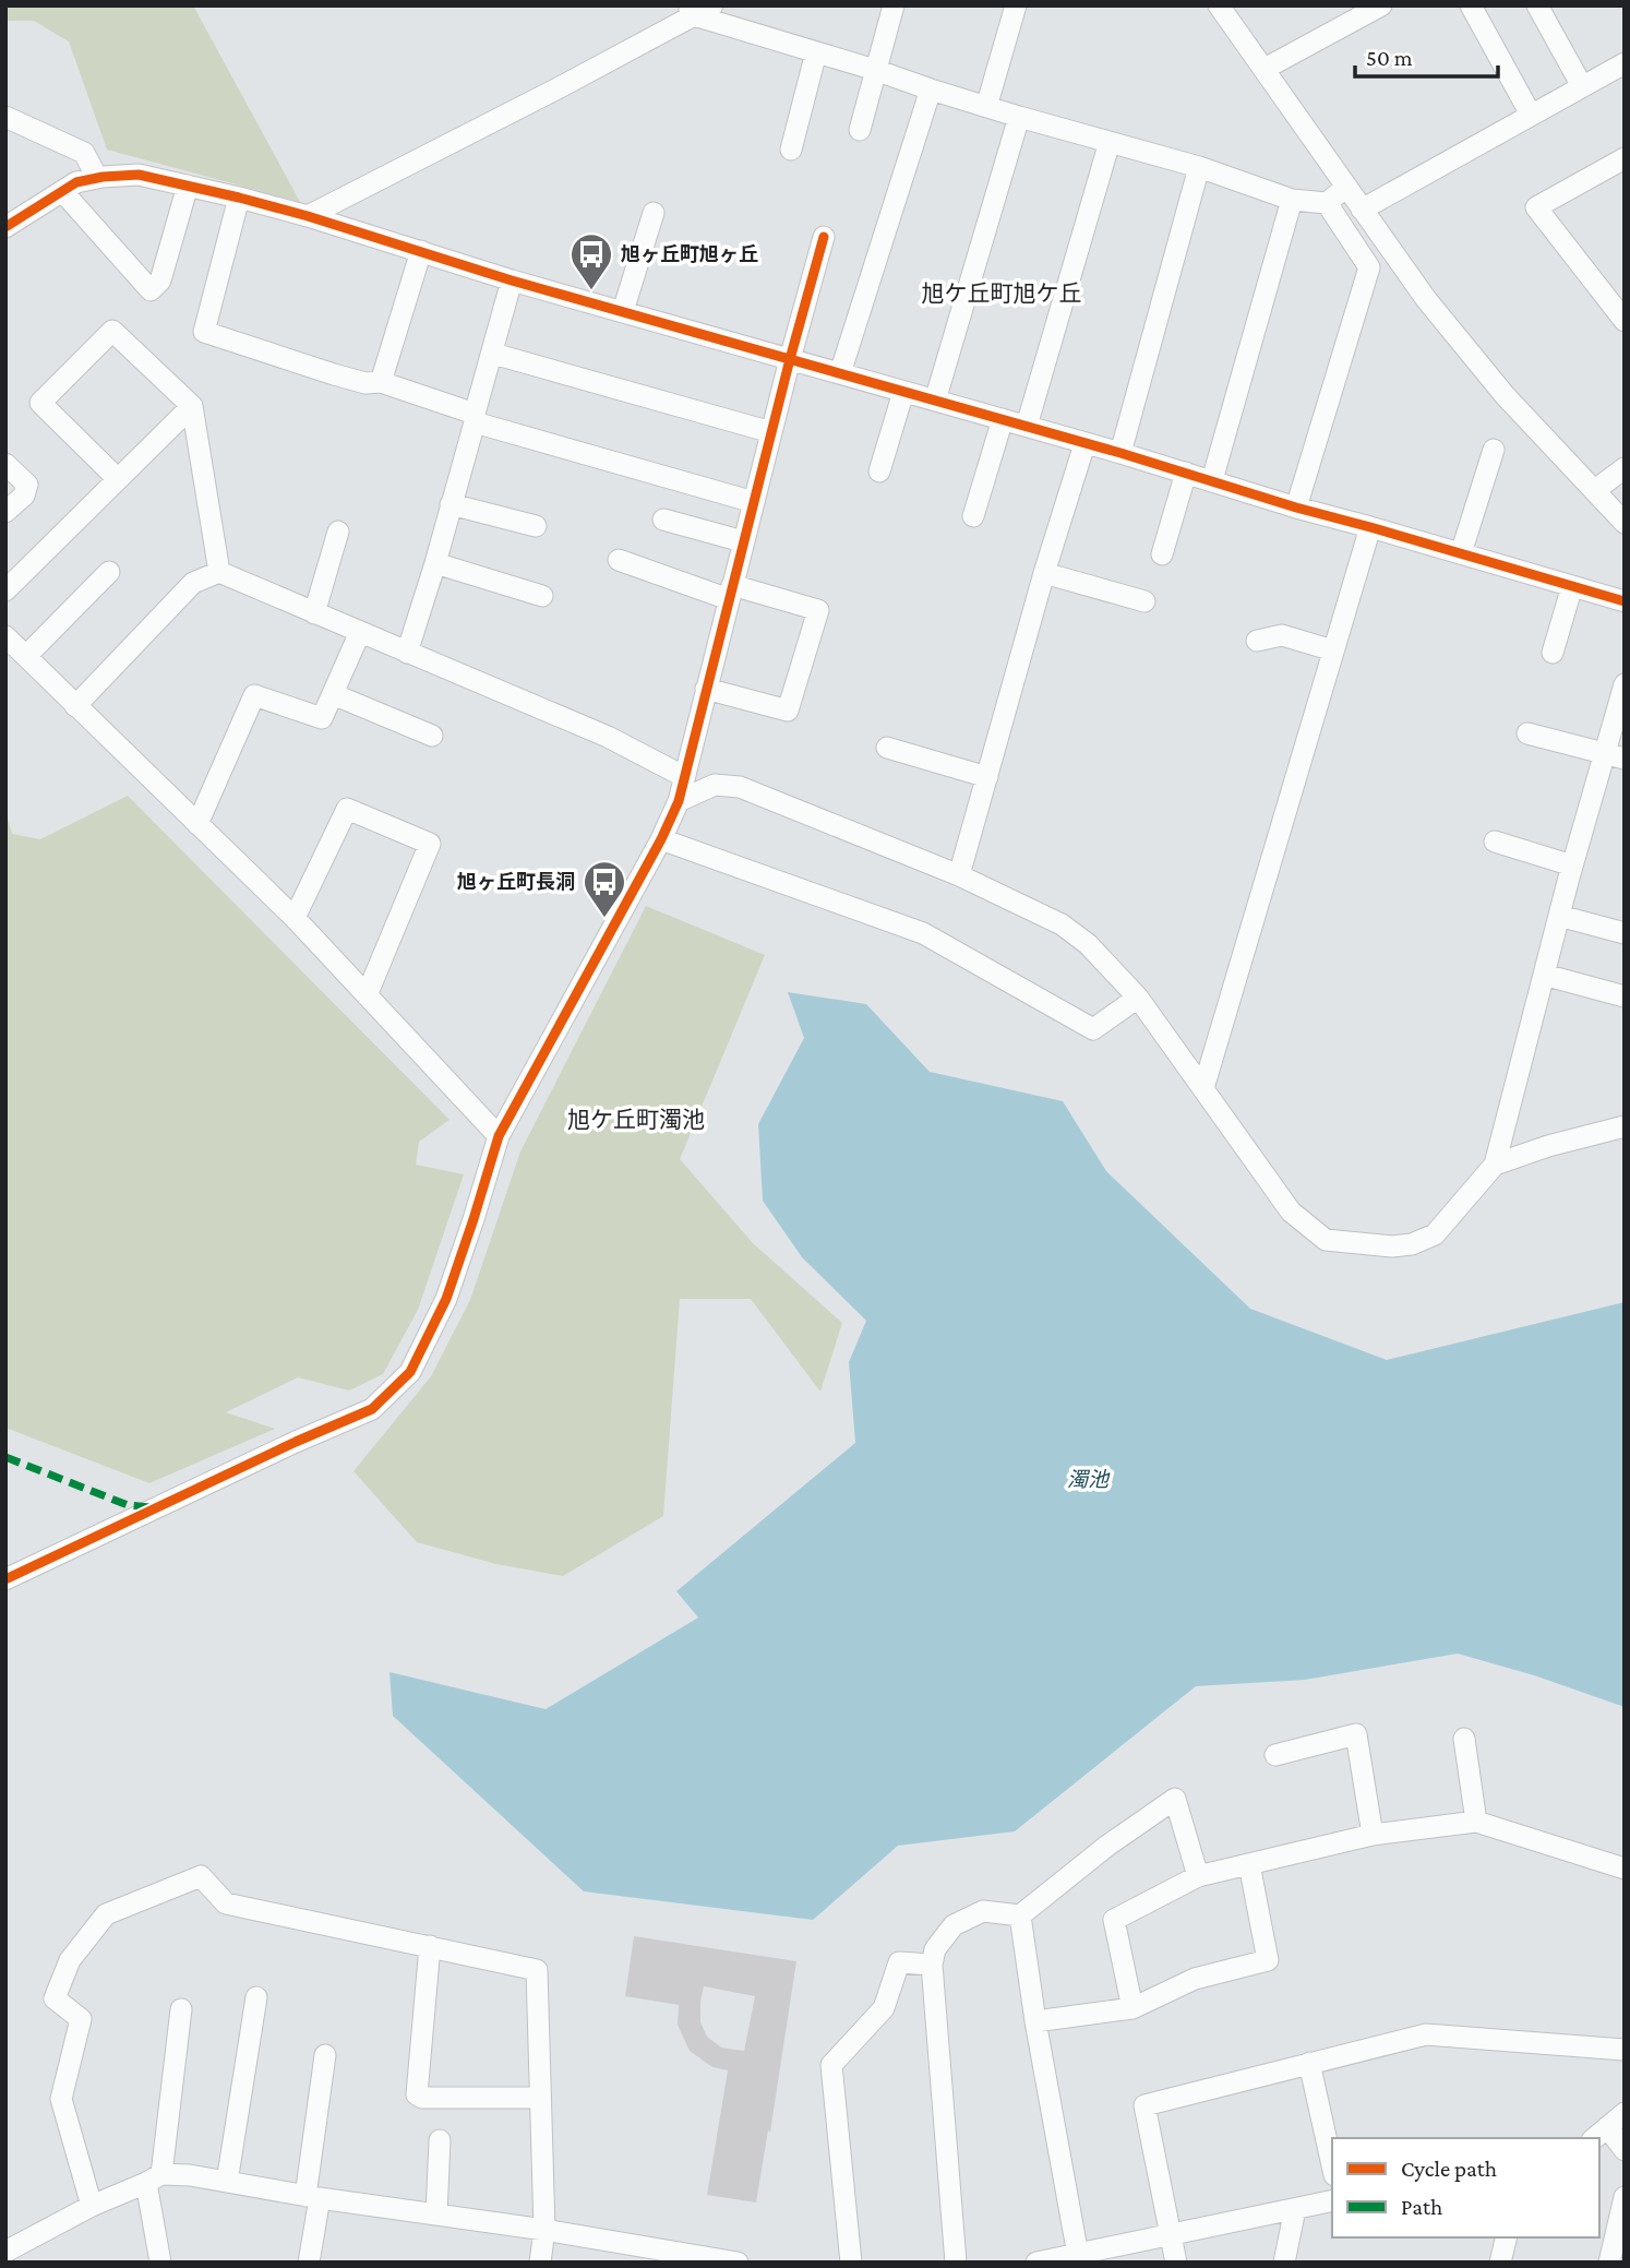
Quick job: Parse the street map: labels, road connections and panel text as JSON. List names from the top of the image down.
{
  "districts": ["旭ケ丘町旭ケ丘", "旭ケ丘町濁池"],
  "water": ["濁池"],
  "places": {
    "bus stop": ["旭ヶ丘町旭ヶ丘", "旭ヶ丘町長洞"]
  },
  "legend": ["Cycle path", "Path"],
  "scale_bar": "50 m"
}
